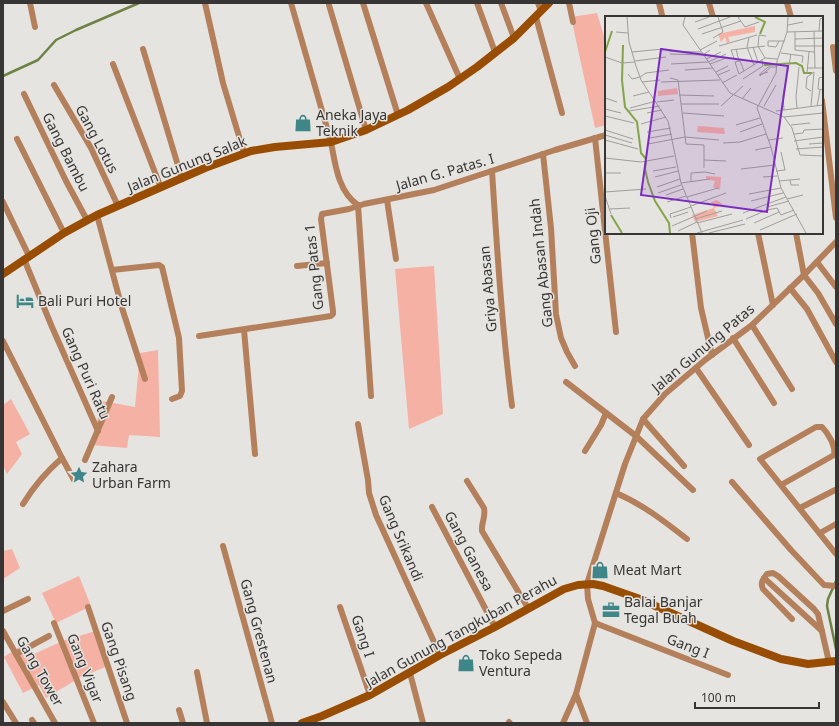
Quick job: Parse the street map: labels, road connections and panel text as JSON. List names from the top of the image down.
{
  "streets": {
    "street": [
      "Gang Lotus",
      "Gang Bambu",
      "Jalan Gunung Salak",
      "Jalan G. Patas. I",
      "Gang Oji",
      "Gang Abasan Indah",
      "Gang Patas 1",
      "Griya Abasan",
      "Jalan Gunung Patas",
      "Gang Puri Ratu",
      "Gang Srikandi",
      "Gang Ganesa",
      "Gang Grestenan",
      "Jalan Gunung Tangkuban Perahu",
      "Gang I",
      "Gang Pisang",
      "Gang Vigar",
      "Gang Tower"
    ]
  },
  "crossings": [
    ["Gang Lotus", "Jalan Gunung Salak"],
    ["Gang Bambu", "Jalan Gunung Salak"],
    ["Jalan Gunung Salak", "Gang Puri Ratu"],
    ["Jalan G. Patas. I", "Gang Oji"],
    ["Jalan G. Patas. I", "Gang Abasan Indah"],
    ["Jalan G. Patas. I", "Gang Patas 1"],
    ["Jalan G. Patas. I", "Griya Abasan"],
    ["Jalan Gunung Patas", "Jalan Gunung Tangkuban Perahu"],
    ["Gang Srikandi", "Jalan Gunung Tangkuban Perahu"],
    ["Gang Ganesa", "Jalan Gunung Tangkuban Perahu"],
    ["Jalan Gunung Tangkuban Perahu", "Gang I"]
  ],
  "places": {
    "shop": ["Aneka Jaya Teknik", "Meat Mart", "Toko Sepeda Ventura"],
    "hotel": ["Bali Puri Hotel"],
    "place": ["Zahara Urban Farm"],
    "office": ["Balai Banjar Tegal Buah"]
  },
  "scale_bar": "100 m"
}
